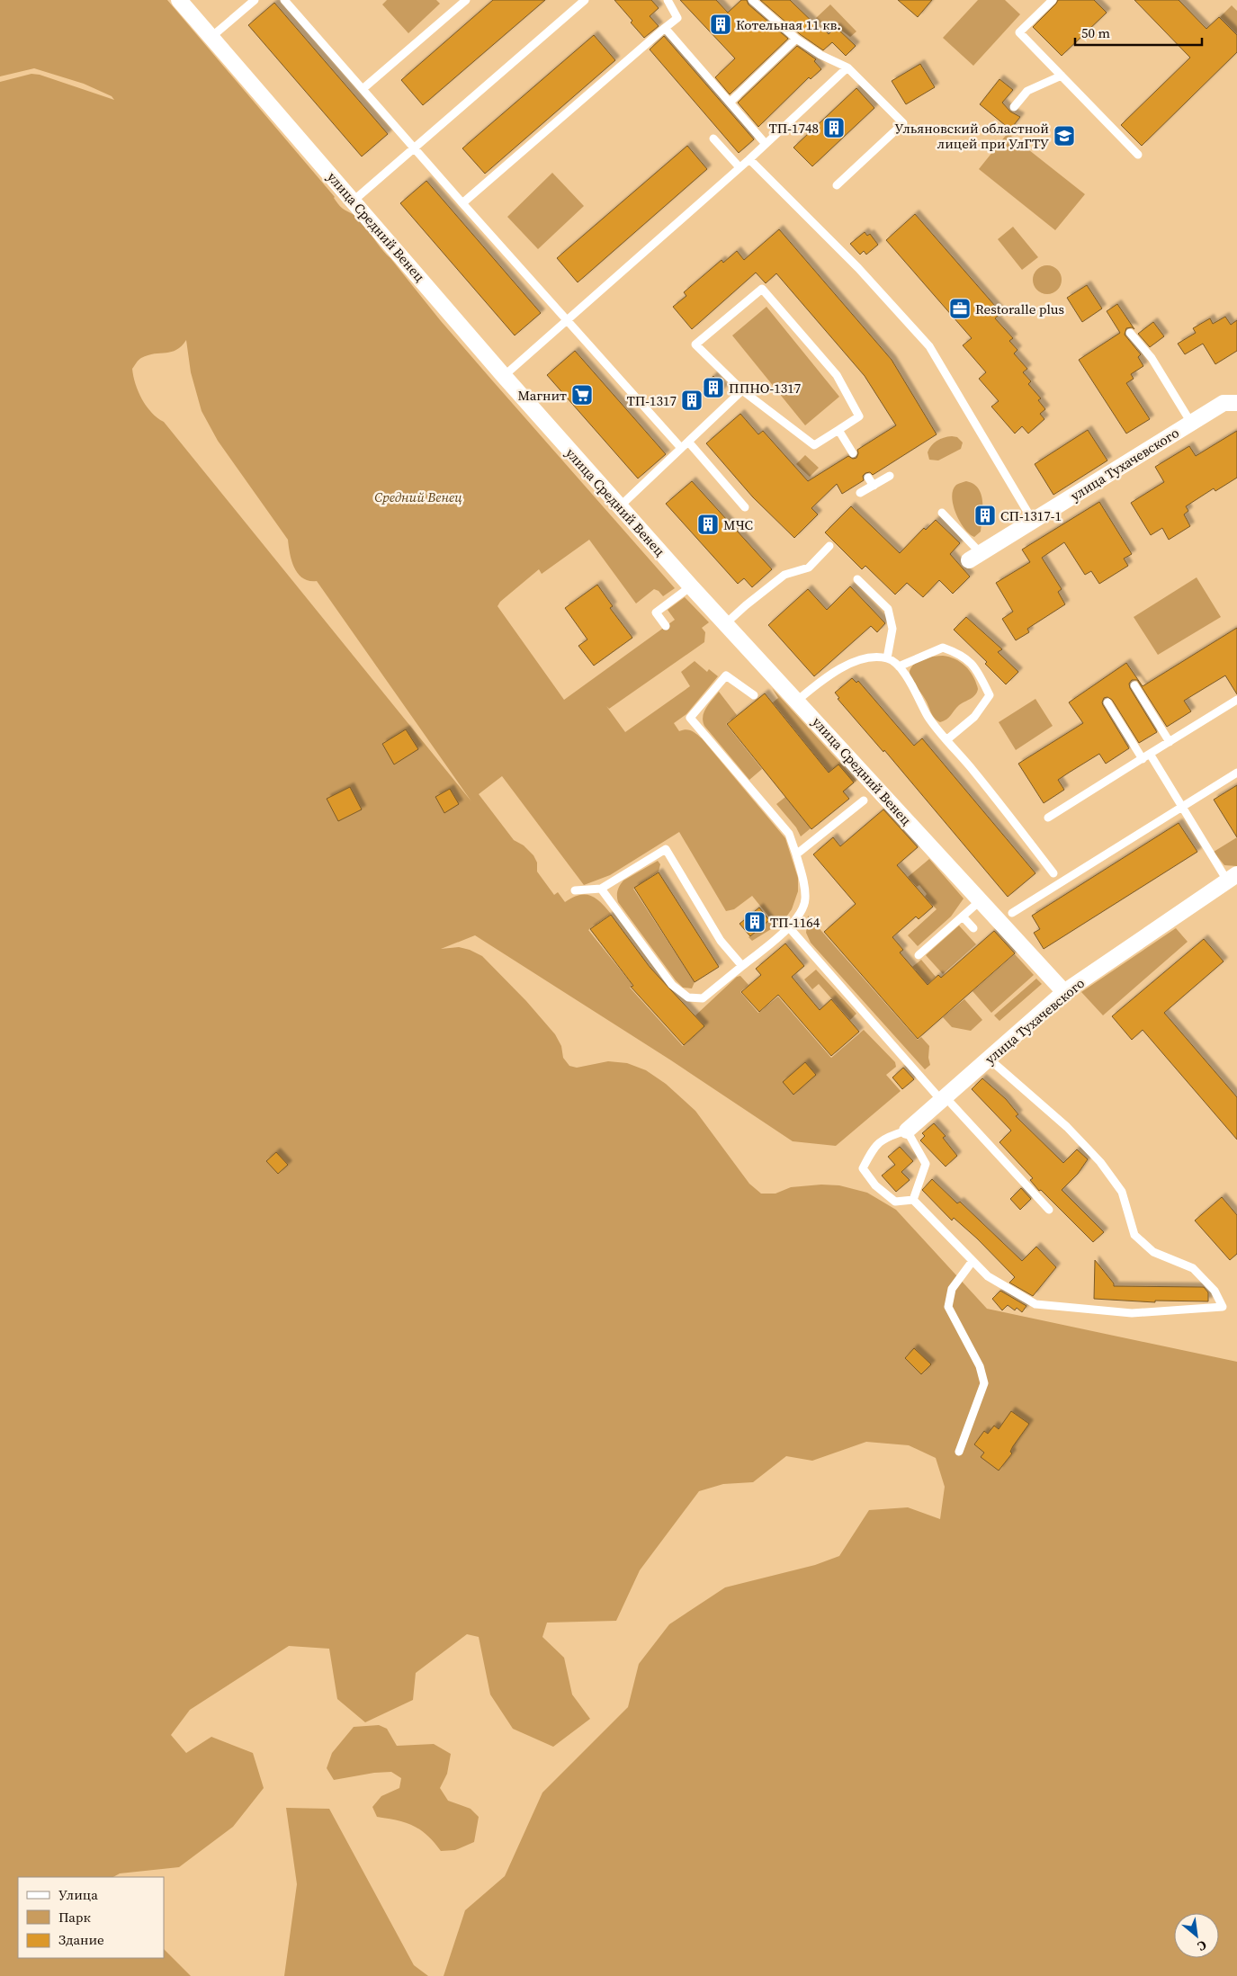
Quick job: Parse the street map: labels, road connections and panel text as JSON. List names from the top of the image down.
{
  "streets": {
    "street": ["улица Средний Венец", "улица Тухачевского"]
  },
  "crossings": [
    ["улица Средний Венец", "улица Тухачевского"]
  ],
  "parks": ["Средний Венец"],
  "places": {
    "building": [
      "Котельная 11 кв.",
      "ТП-1748",
      "ППНО-1317",
      "ТП-1317",
      "СП-1317-1",
      "МЧС",
      "ТП-1164"
    ],
    "school or university": ["Ульяновский областной лицей при УлГТУ"],
    "office": ["Restoralle plus"],
    "supermarket": ["Магнит"]
  },
  "legend": ["Улица", "Парк", "Здание"],
  "scale_bar": "50 m",
  "north": "bottom right"
}
